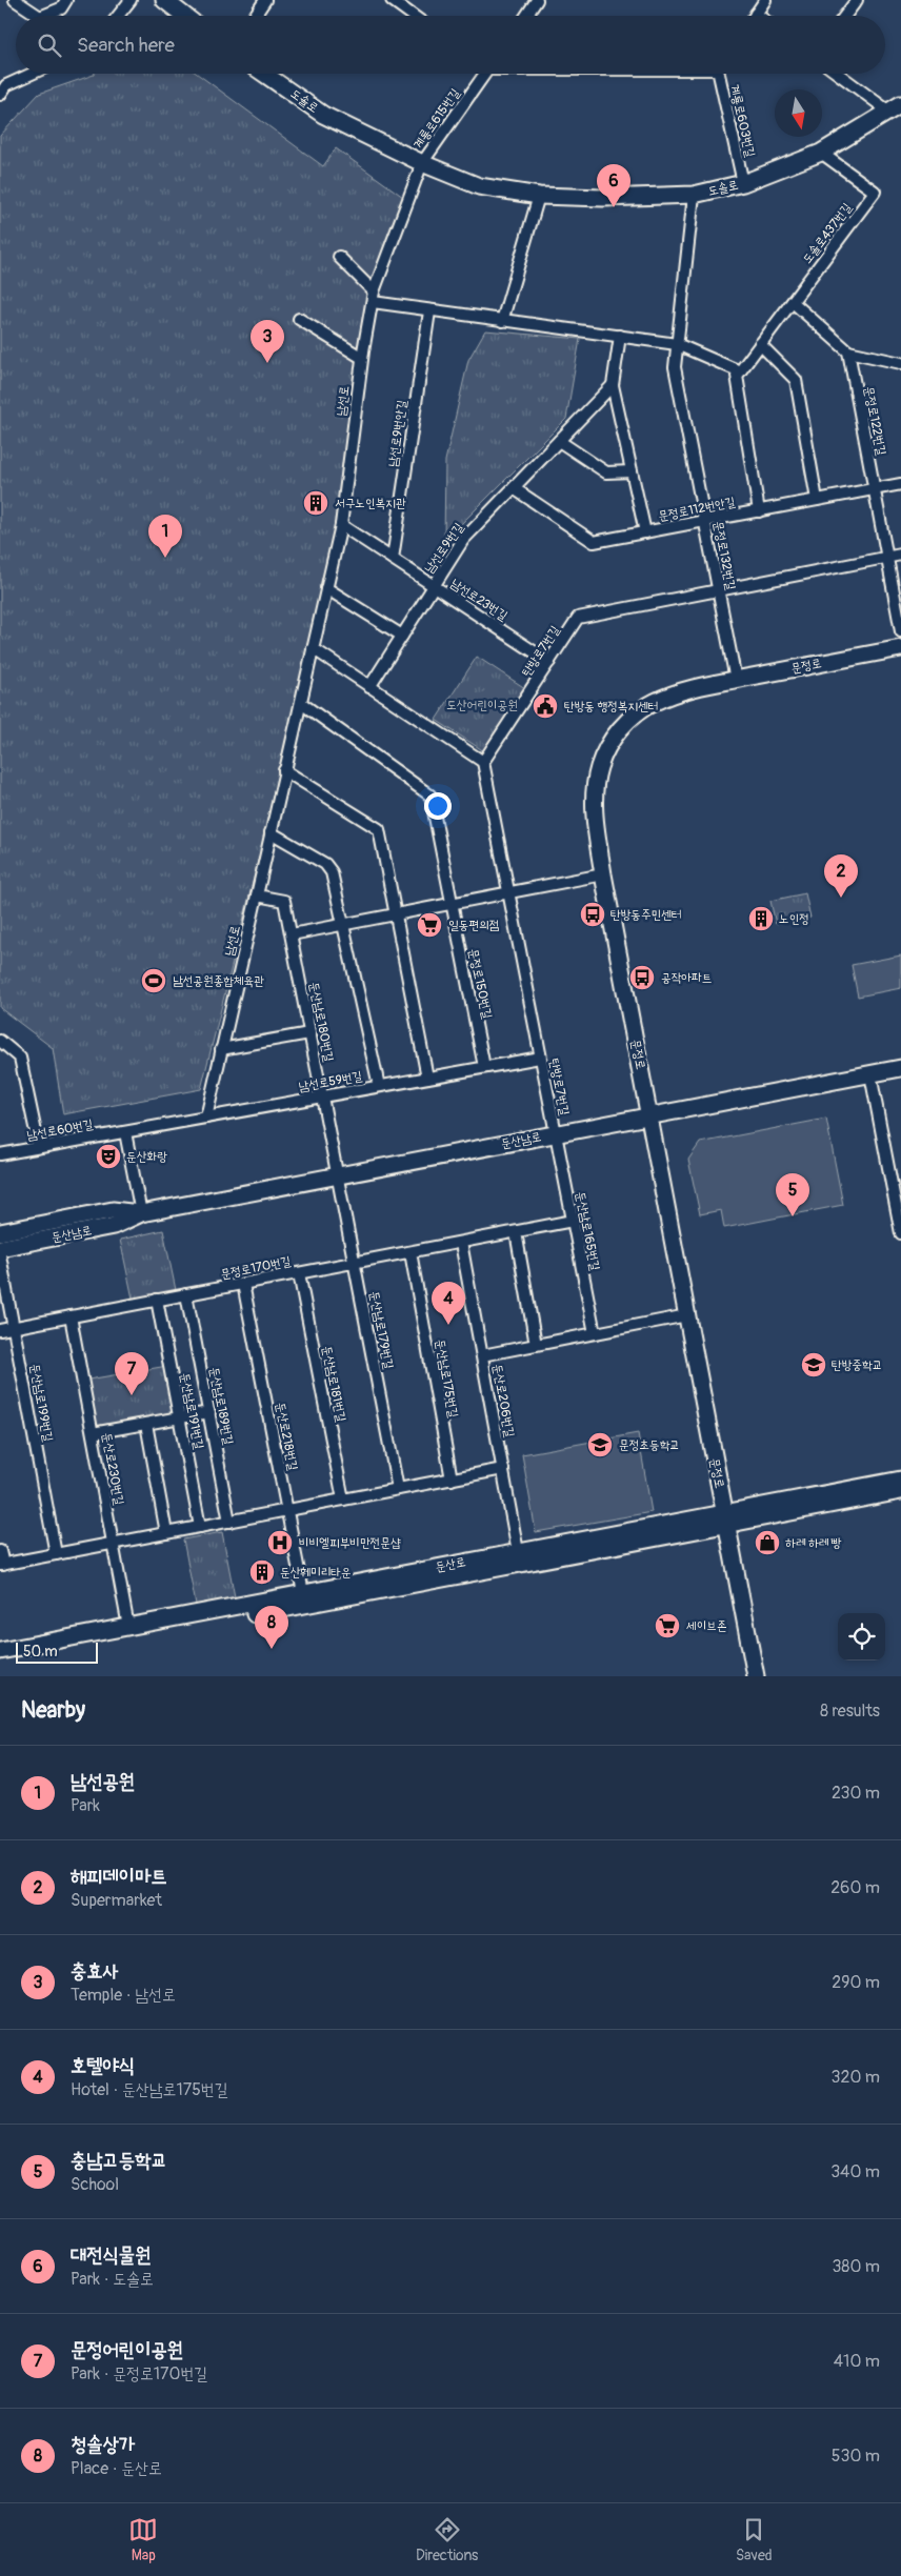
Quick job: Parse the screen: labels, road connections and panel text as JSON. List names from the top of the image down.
{
  "streets": {
    "main road": [
      "도솔로",
      "문정로",
      "둔산남로",
      "둔산로"
    ],
    "street": [
      "계룡로615번길",
      "계룡로603번길",
      "도솔로437번길",
      "남선로",
      "문정로122번길",
      "남선로9번안길",
      "문정로112번안길",
      "남선로9번길",
      "문정로132번길",
      "남선로23번길",
      "탄방로7번길",
      "문정로150번길",
      "둔산남로180번길",
      "남선로59번길",
      "남선로60번길",
      "둔산남로165번길",
      "문정로170번길",
      "둔산남로179번길",
      "둔산남로175번길",
      "둔산남로181번길",
      "둔산로206번길",
      "둔산남로199번길",
      "둔산남로189번길",
      "둔산남로191번길",
      "둔산로218번길",
      "둔산로230번길"
    ]
  },
  "crossings": [
    ["도솔로", "계룡로615번길"],
    ["도솔로", "계룡로603번길"],
    ["도솔로", "도솔로437번길"],
    ["도솔로", "남선로"],
    ["도솔로", "문정로132번길"],
    ["계룡로615번길", "남선로"],
    ["남선로", "남선로23번길"],
    ["남선로", "둔산남로180번길"],
    ["남선로", "남선로59번길"],
    ["문정로122번길", "문정로112번안길"],
    ["문정로122번길", "탄방로7번길"],
    ["남선로9번안길", "남선로23번길"],
    ["문정로112번안길", "남선로9번길"],
    ["문정로112번안길", "문정로132번길"],
    ["남선로9번길", "남선로23번길"],
    ["문정로132번길", "탄방로7번길"],
    ["문정로132번길", "문정로"],
    ["남선로23번길", "탄방로7번길"],
    ["탄방로7번길", "남선로59번길"],
    ["탄방로7번길", "둔산남로"],
    ["탄방로7번길", "둔산남로165번길"],
    ["문정로", "둔산남로"],
    ["문정로", "둔산로"],
    ["문정로150번길", "남선로59번길"],
    ["둔산남로180번길", "남선로59번길"],
    ["둔산남로180번길", "둔산남로"],
    ["둔산남로180번길", "둔산남로179번길"],
    ["남선로59번길", "남선로60번길"],
    ["둔산남로", "둔산남로165번길"],
    ["둔산남로", "둔산남로179번길"],
    ["둔산남로165번길", "문정로170번길"],
    ["문정로170번길", "둔산남로179번길"],
    ["문정로170번길", "둔산남로175번길"],
    ["문정로170번길", "둔산남로181번길"],
    ["문정로170번길", "둔산로206번길"],
    ["문정로170번길", "둔산남로199번길"],
    ["문정로170번길", "둔산남로189번길"],
    ["문정로170번길", "둔산남로191번길"],
    ["문정로170번길", "둔산로218번길"],
    ["문정로170번길", "둔산로230번길"],
    ["둔산로206번길", "둔산로"],
    ["둔산로218번길", "둔산로"],
    ["둔산로230번길", "둔산로"]
  ],
  "parks": ["도산어린이공원"],
  "places": {
    "building": ["서구노인복지관", "노인정", "둔산훼미리타운"],
    "public building": ["탄방동 행정복지센터"],
    "bus stop": ["탄방동주민센터", "공작아파트"],
    "supermarket": ["일동편의점", "세이브존"],
    "sports": ["남선공원종합체육관"],
    "theatre": ["둔산화랑"],
    "school or university": ["탄방중학교", "문정초등학교"],
    "hospital": ["비비엘피부비만전문샵"],
    "shop": ["하레 하레 빵"]
  },
  "scale_bar": "50 m",
  "north": "bottom",
  "page": {
    "search": "Search here",
    "pins": [
      "6",
      "3",
      "1",
      "2",
      "5",
      "4",
      "7",
      "8"
    ],
    "scale": "50 m",
    "heading": ["Nearby", "8 results"],
    "list": [
      {
        "mark": "1",
        "name": "남선공원",
        "note": "Park",
        "value": "230 m"
      },
      {
        "mark": "2",
        "name": "해피데이마트",
        "note": "Supermarket",
        "value": "260 m"
      },
      {
        "mark": "3",
        "name": "충효사",
        "note": "Temple · 남선로",
        "value": "290 m"
      },
      {
        "mark": "4",
        "name": "호텔야식",
        "note": "Hotel · 둔산남로175번길",
        "value": "320 m"
      },
      {
        "mark": "5",
        "name": "충남고등학교",
        "note": "School",
        "value": "340 m"
      },
      {
        "mark": "6",
        "name": "대전식물원",
        "note": "Park · 도솔로",
        "value": "380 m"
      },
      {
        "mark": "7",
        "name": "문정어린이공원",
        "note": "Park · 문정로170번길",
        "value": "410 m"
      },
      {
        "mark": "8",
        "name": "청솔상가",
        "note": "Place · 둔산로",
        "value": "530 m"
      }
    ],
    "nav": ["Map", "Directions", "Saved"]
  }
}
